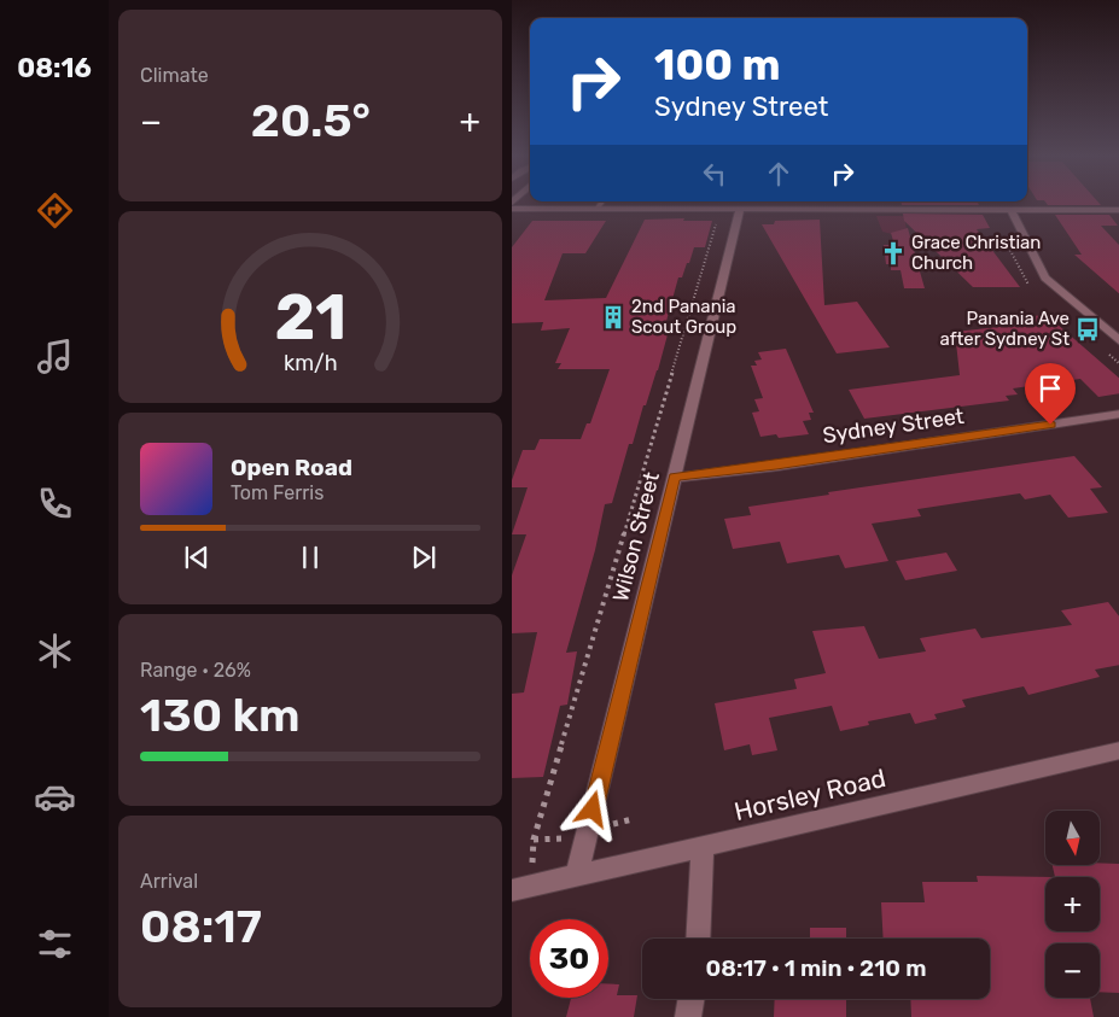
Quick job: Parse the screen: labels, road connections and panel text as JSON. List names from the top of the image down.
{
  "streets": {
    "street": ["Sydney Street", "Wilson Street", "Horsley Road"]
  },
  "crossings": [
    ["Sydney Street", "Wilson Street"],
    ["Wilson Street", "Horsley Road"]
  ],
  "places": {
    "church": ["Grace Christian Church"],
    "building": ["2nd Panania Scout Group"],
    "bus stop": ["Panania Ave after Sydney St"]
  },
  "north": "bottom",
  "page": {
    "tabs": "08:16",
    "tile": [
      "Climate",
      ["Range · 26%", "130 km"],
      ["Arrival", "08:17"]
    ],
    "turn": ["100 m", "Sydney Street"],
    "heat": ["−", "20.5°", "+"],
    "song": ["Open Road", "Tom Ferris"],
    "map_buttons": ["+", "−"],
    "limit": "30",
    "trip": "08:17 · 1 min · 210 m",
    "gauge": ["21", "km/h"]
  }
}
